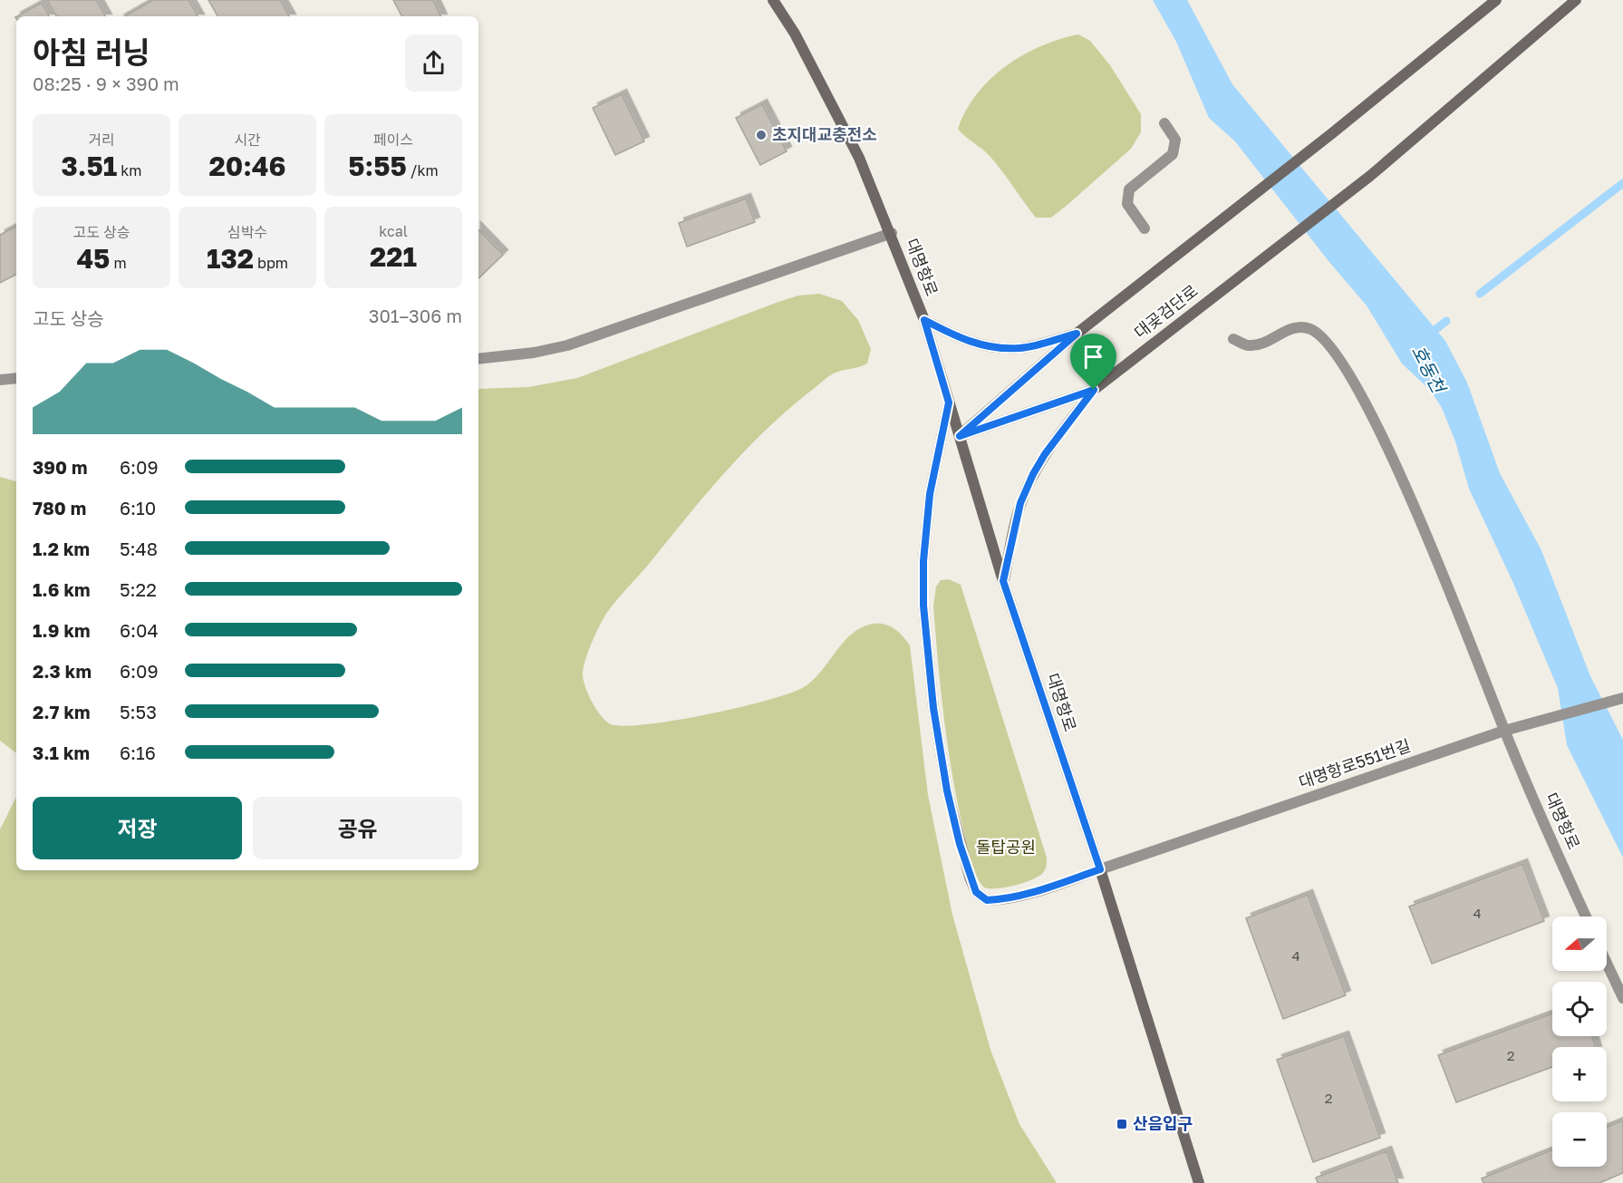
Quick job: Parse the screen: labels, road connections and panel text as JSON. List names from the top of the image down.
{
  "streets": {
    "main road": ["대명항로", "대곶검단로"],
    "street": ["대명항로551번길"]
  },
  "crossings": [
    ["대명항로", "대곶검단로"],
    ["대명항로", "대명항로551번길"]
  ],
  "water": ["호동천"],
  "parks": ["돌탑공원"],
  "places": {
    "other": ["초지대교충전소"],
    "transit": ["산음입구"]
  },
  "house_numbers": [
    "4",
    "4",
    "2",
    "2"
  ],
  "north": "left",
  "page": {
    "heading": ["아침 러닝", "08:25 · 9 × 390 m"],
    "stats": [
      ["거리", "3.51 km"],
      ["시간", "20:46"],
      ["페이스", "5:55 /km"],
      ["고도 상승", "45 m"],
      ["심박수", "132 bpm"],
      ["kcal", "221"]
    ],
    "chart": ["고도 상승", "301–306 m"],
    "list": [
      {
        "name": "390 m",
        "note": "6:09"
      },
      {
        "name": "780 m",
        "note": "6:10"
      },
      {
        "name": "1.2 km",
        "note": "5:48"
      },
      {
        "name": "1.6 km",
        "note": "5:22"
      },
      {
        "name": "1.9 km",
        "note": "6:04"
      },
      {
        "name": "2.3 km",
        "note": "6:09"
      },
      {
        "name": "2.7 km",
        "note": "5:53"
      },
      {
        "name": "3.1 km",
        "note": "6:16"
      }
    ],
    "buttons": ["저장", "공유"],
    "map_buttons": ["+", "−"]
  }
}
